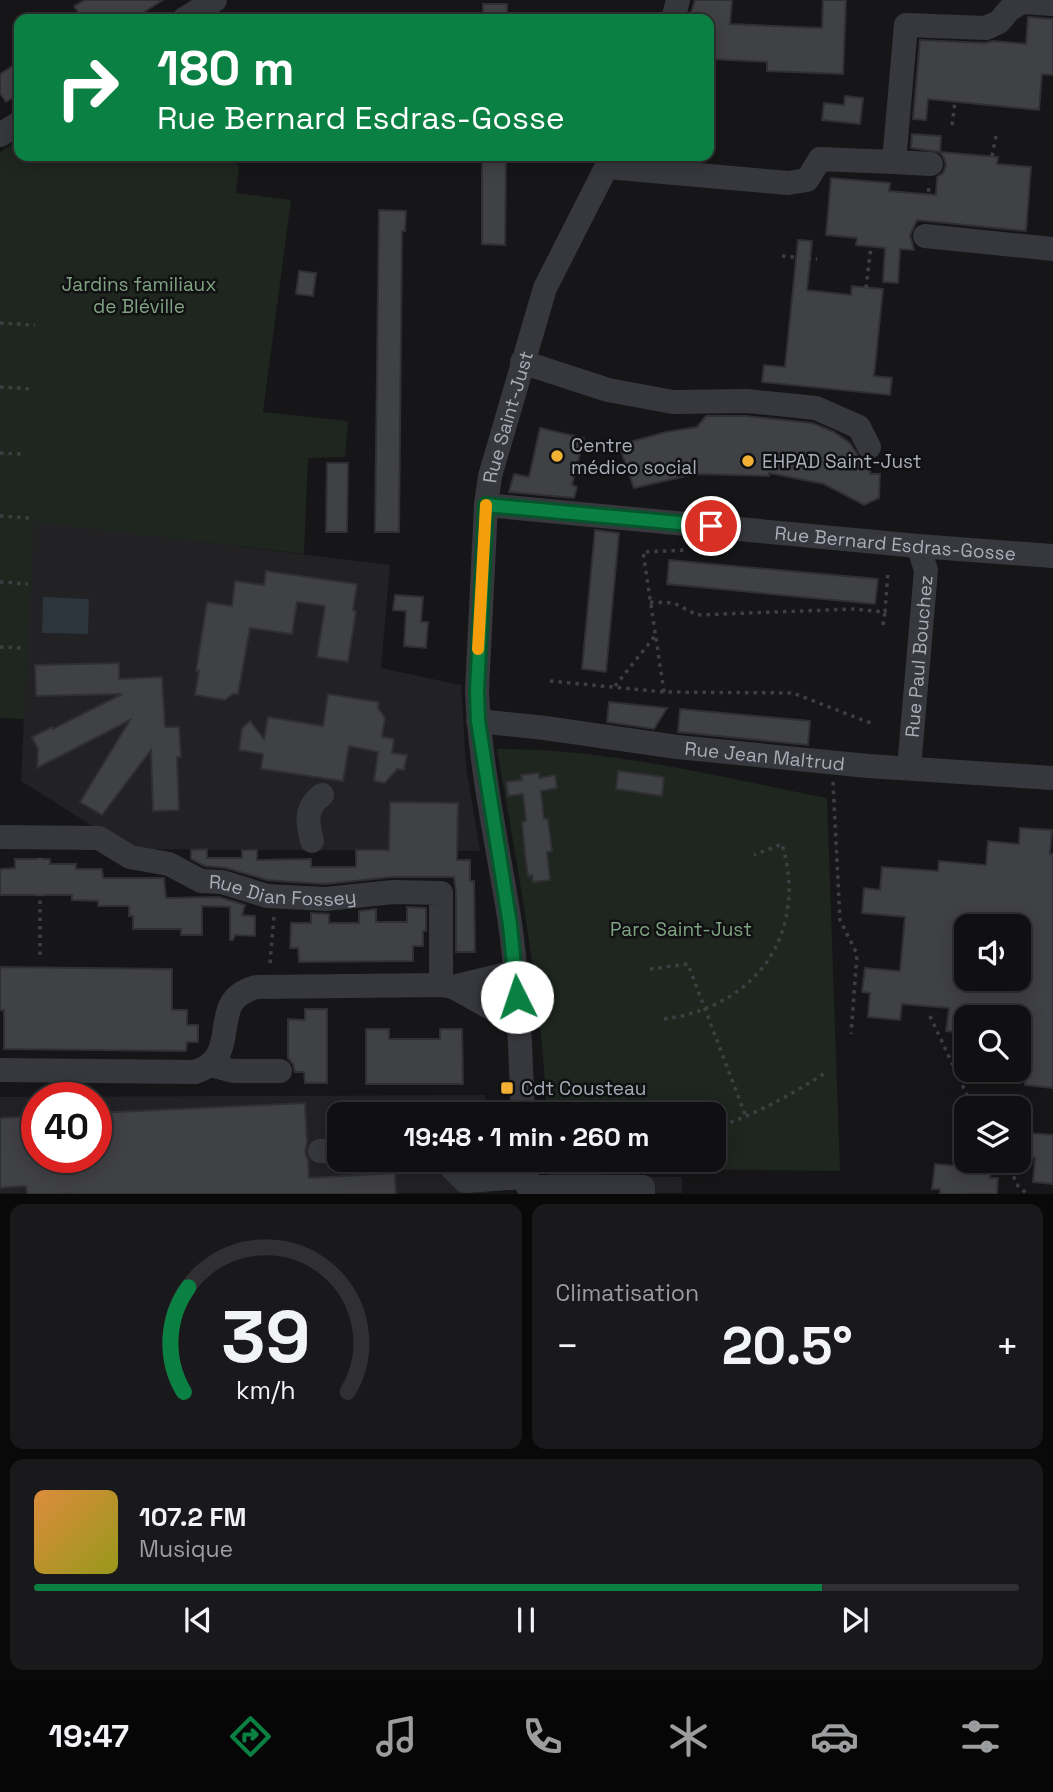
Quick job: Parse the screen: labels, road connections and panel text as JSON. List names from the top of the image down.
{
  "streets": {
    "street": [
      "Rue Saint-Just",
      "Rue Bernard Esdras-Gosse",
      "Rue Paul Bouchez",
      "Rue Jean Maltrud",
      "Rue Dian Fossey"
    ]
  },
  "crossings": [
    ["Rue Saint-Just", "Rue Bernard Esdras-Gosse"],
    ["Rue Saint-Just", "Rue Jean Maltrud"],
    ["Rue Bernard Esdras-Gosse", "Rue Paul Bouchez"],
    ["Rue Paul Bouchez", "Rue Jean Maltrud"]
  ],
  "parks": ["Jardins familiaux de Bléville", "Parc Saint-Just"],
  "places": {
    "other": ["Centre médico social", "EHPAD Saint-Just"],
    "transit": ["Cdt Cousteau"]
  },
  "page": {
    "turn": ["180 m", "Rue Bernard Esdras-Gosse"],
    "limit": "40",
    "trip": "19:48 · 1 min · 260 m",
    "tile": "Climatisation",
    "heat": ["−", "20.5°", "+"],
    "song": ["107.2 FM", "Musique"],
    "tabs": "19:47",
    "gauge": ["39", "km/h"]
  }
}
